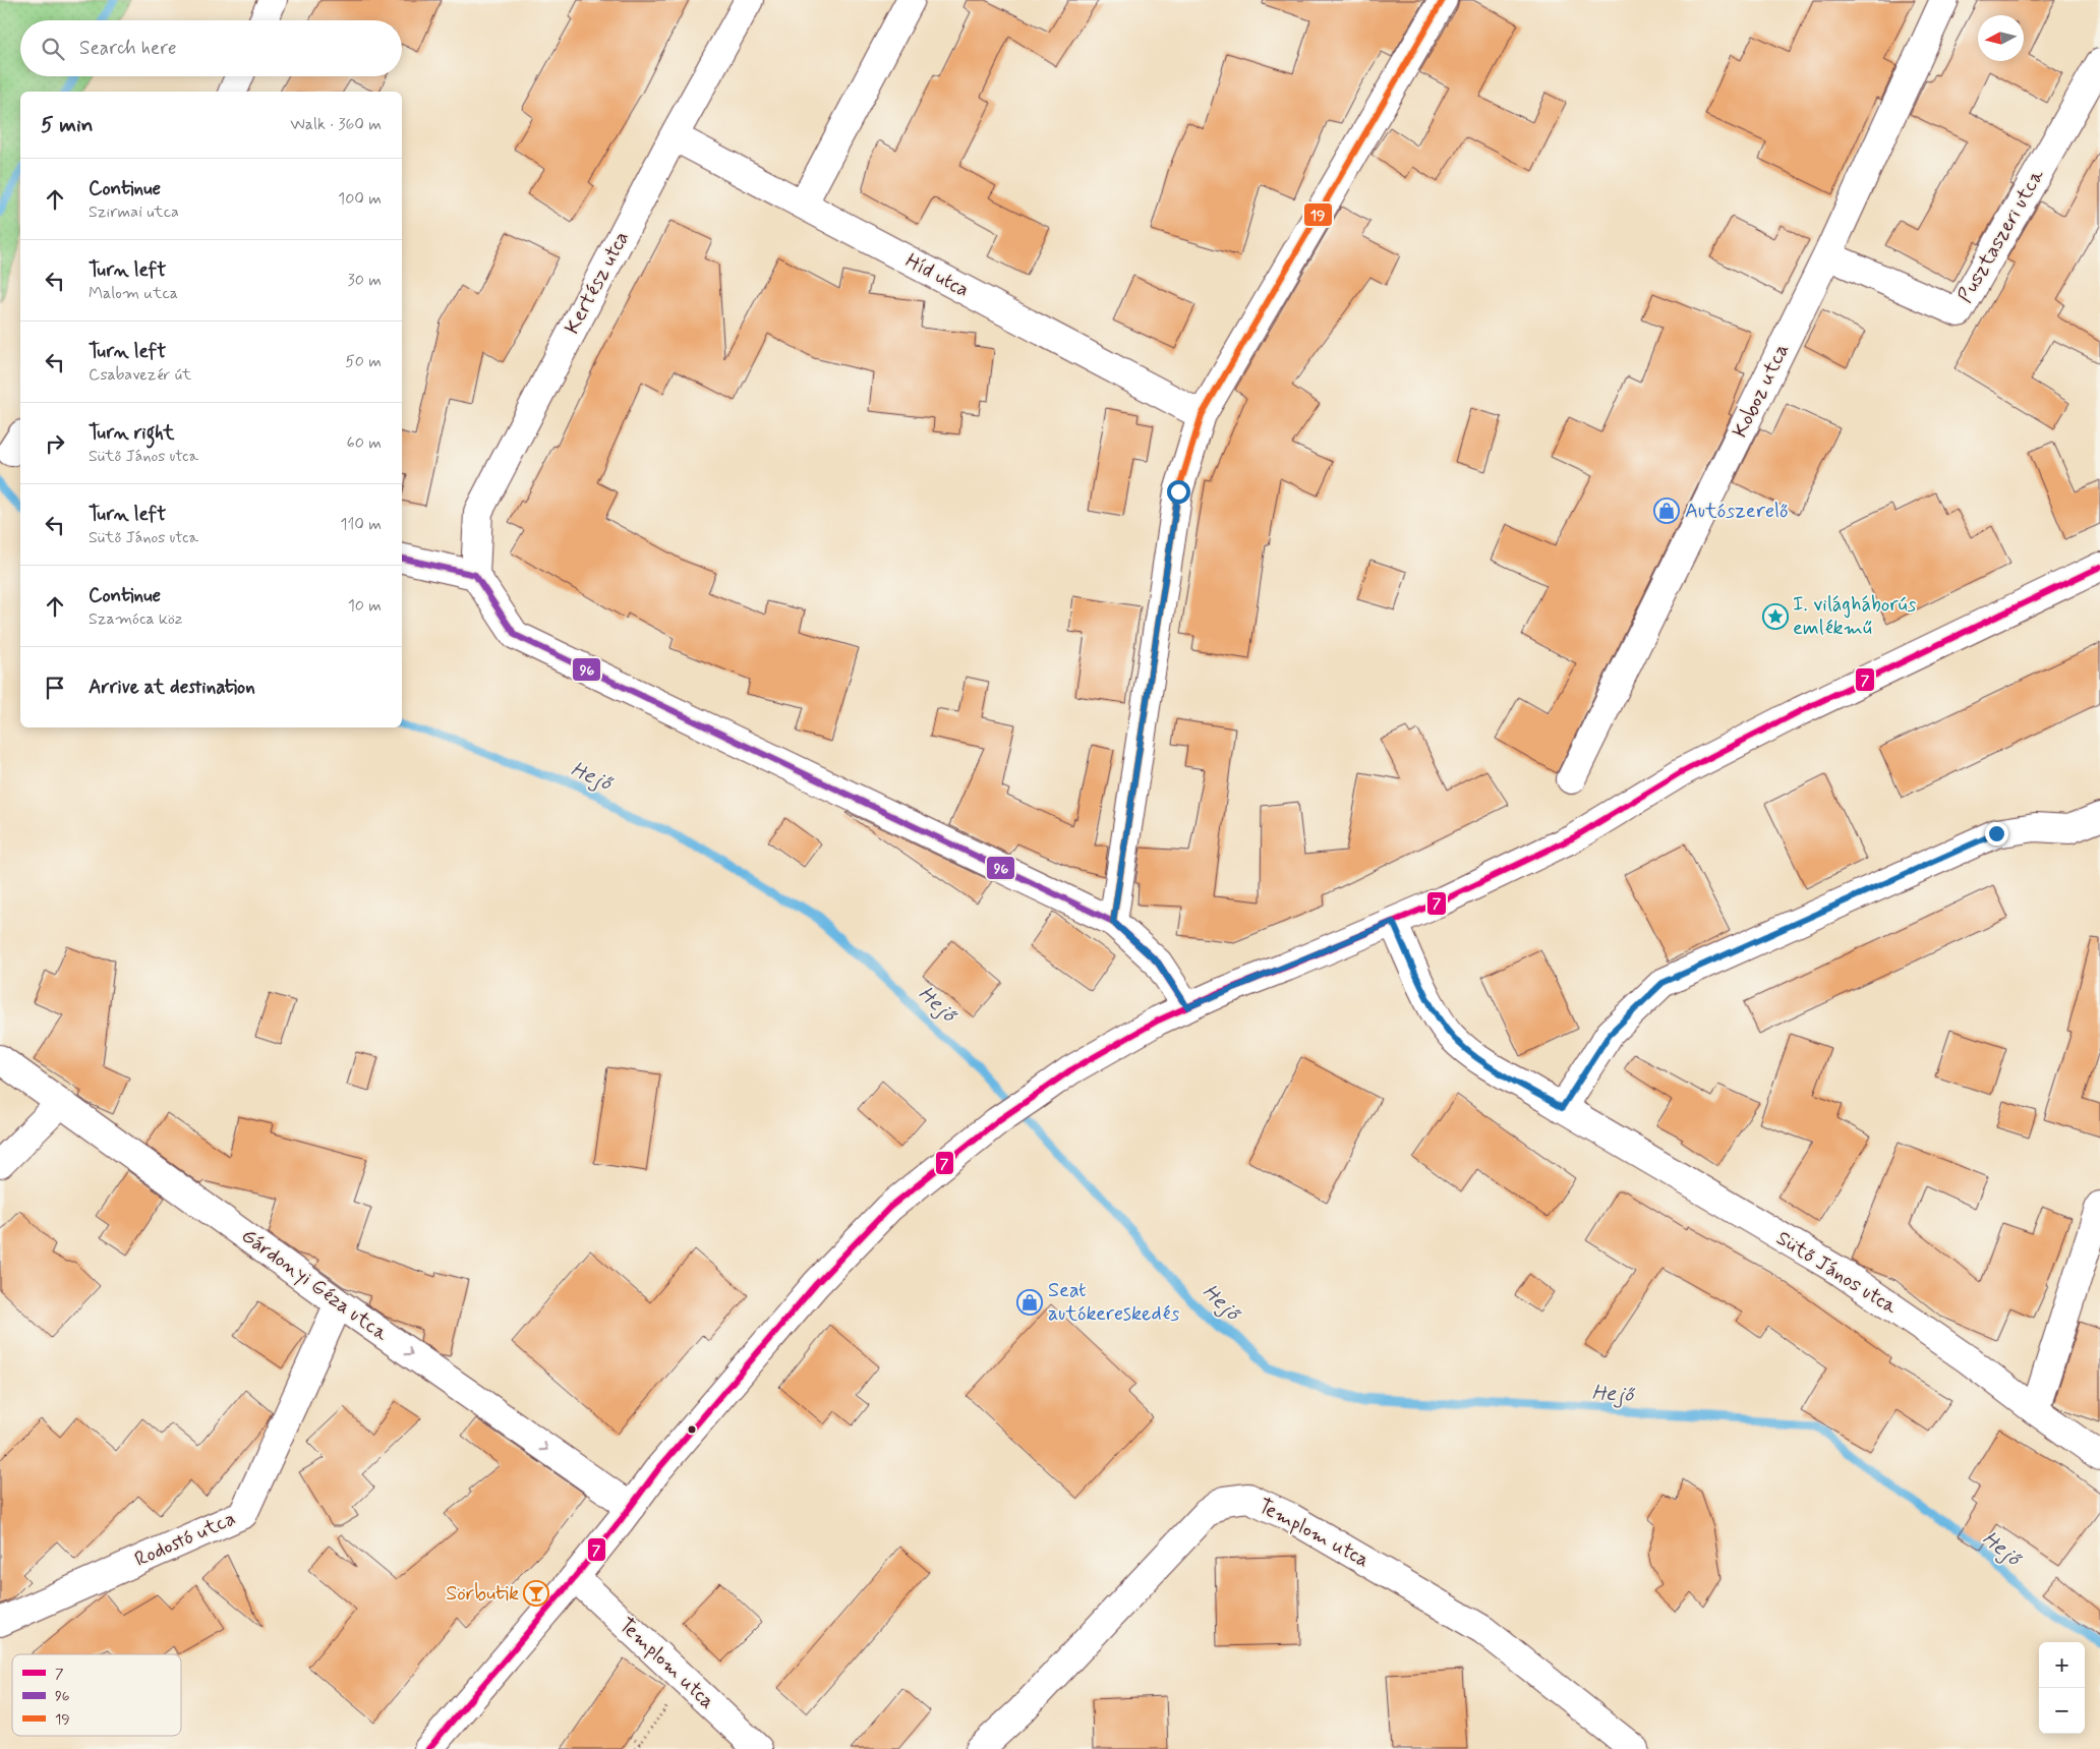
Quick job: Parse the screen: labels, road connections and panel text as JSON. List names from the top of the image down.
{
  "streets": {
    "street": [
      "Pusztaszeri utca",
      "Híd utca",
      "Kertész utca",
      "Koboz utca",
      "Sütő János utca",
      "Gárdonyi Géza utca",
      "Templom utca",
      "Rodostó utca"
    ]
  },
  "crossings": [
    ["Pusztaszeri utca", "Koboz utca"],
    ["Híd utca", "Kertész utca"],
    ["Gárdonyi Géza utca", "Rodostó utca"]
  ],
  "one_way": ["Gárdonyi Géza utca"],
  "water": ["Hejő"],
  "places": {
    "shop": ["Autószerelő", "Seat autókereskedés"],
    "place": ["I. világháborús emlékmű"],
    "bar": ["Sörbutik"]
  },
  "lines": ["transit line 19", "transit line 96", "transit line 7"],
  "legend": ["7", "96", "19"],
  "north": "left",
  "page": {
    "search": "Search here",
    "heading": ["5 min", "Walk · 360 m"],
    "list": [
      ["Continue", "Szirmai utca", "100 m"],
      ["Turn left", "Malom utca", "30 m"],
      ["Turn left", "Csabavezér út", "50 m"],
      ["Turn right", "Sütő János utca", "60 m"],
      ["Turn left", "Sütő János utca", "110 m"],
      ["Continue", "Szamóca köz", "10 m"],
      "Arrive at destination"
    ],
    "map_buttons": ["+", "−"]
  }
}
